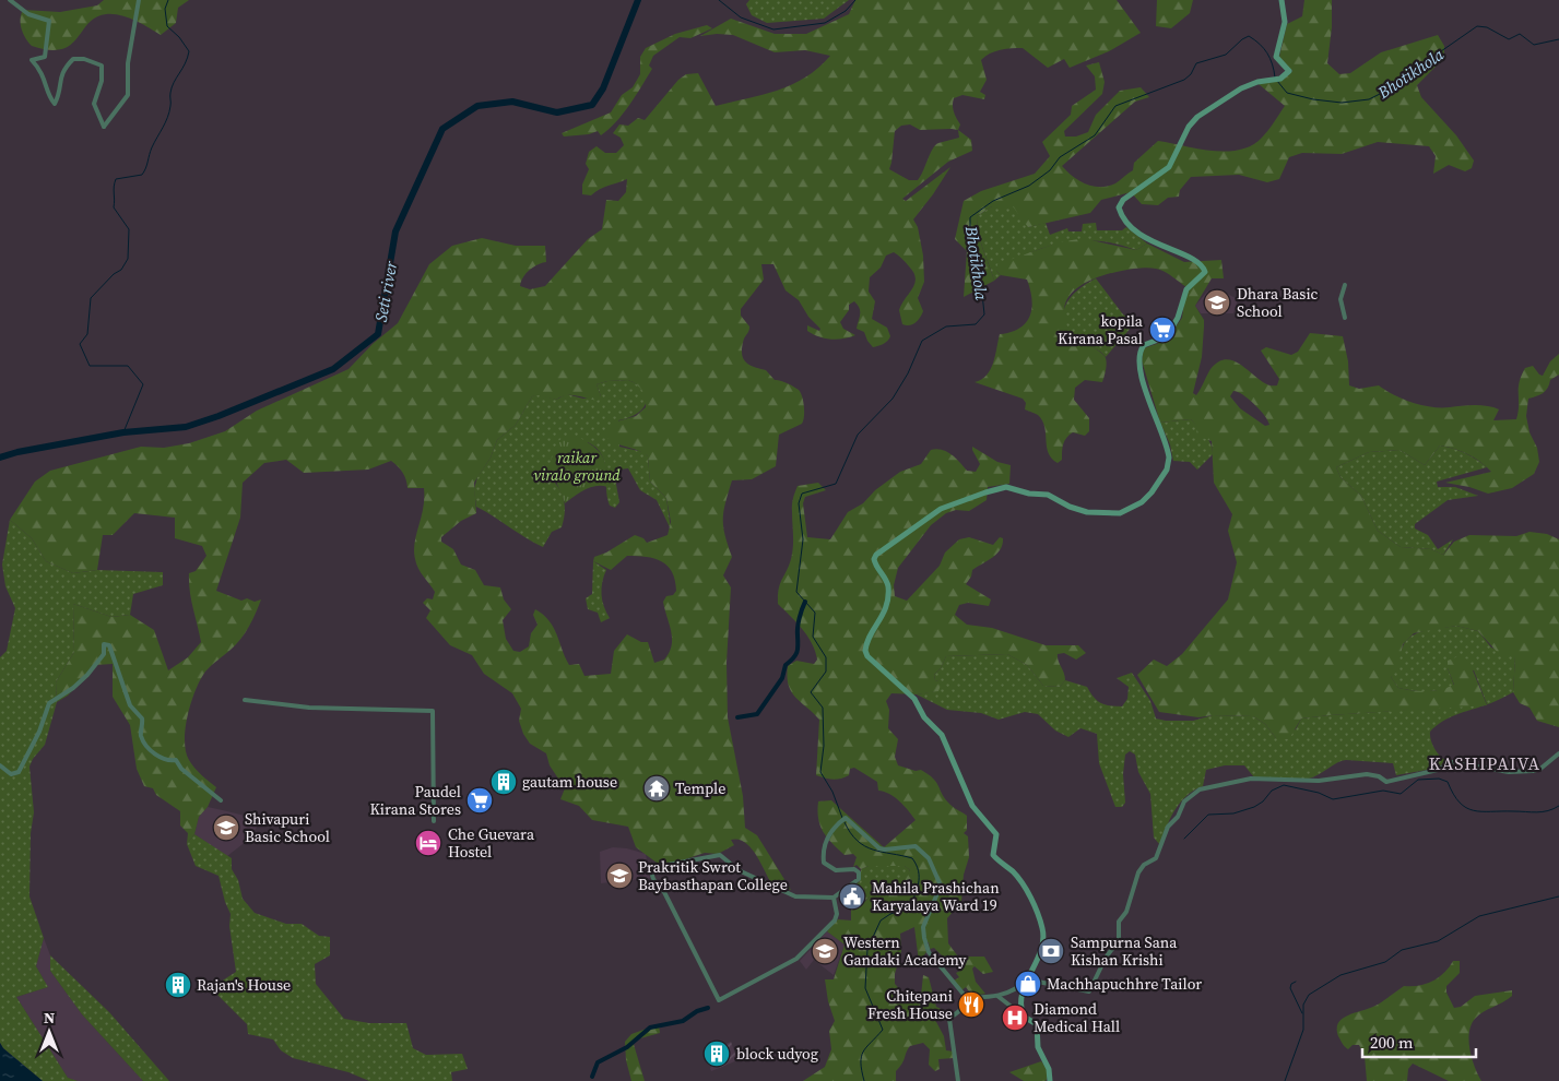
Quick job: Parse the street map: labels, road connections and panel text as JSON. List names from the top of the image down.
{
  "districts": ["KASHIPAIVA"],
  "water": ["Bhotikhola", "Seti river"],
  "parks": ["raikar viralo ground"],
  "places": {
    "school or university": [
      "Dhara Basic School",
      "Shivapuri Basic School",
      "Prakritik Swrot Baybasthapan College",
      "Western Gandaki Academy"
    ],
    "supermarket": ["kopila Kirana Pasal", "Paudel Kirana Stores"],
    "building": ["gautam house", "Rajan's House", "block udyog"],
    "temple": ["Temple"],
    "hotel": ["Che Guevara Hostel"],
    "public building": ["Mahila Prashichan Karyalaya Ward 19"],
    "bank": ["Sampurna Sana Kishan Krishi"],
    "shop": ["Machhapuchhre Tailor"],
    "restaurant": ["Chitepani Fresh House"],
    "hospital": ["Diamond Medical Hall"]
  },
  "scale_bar": "200 m",
  "north": "top"
}
